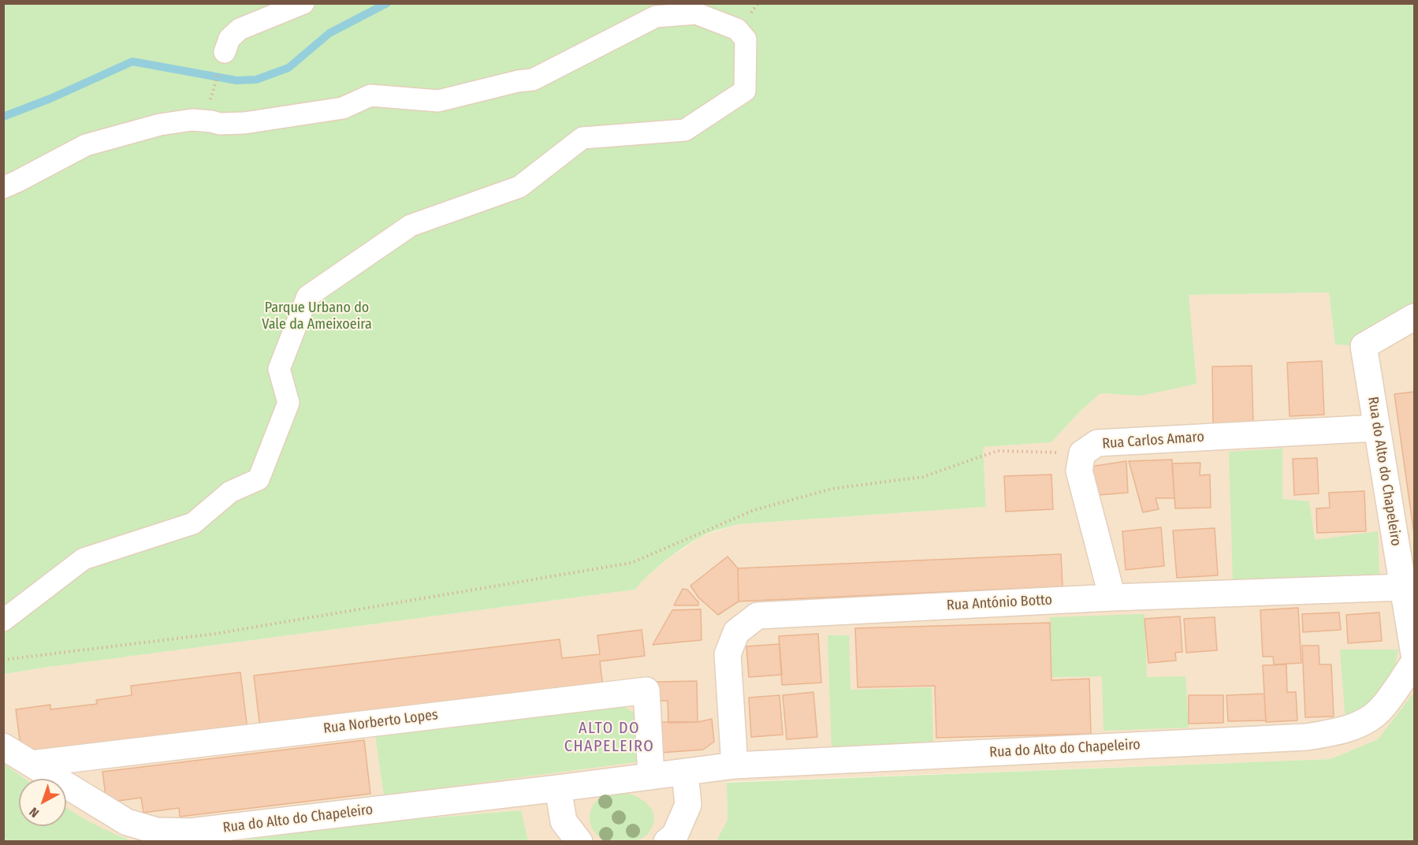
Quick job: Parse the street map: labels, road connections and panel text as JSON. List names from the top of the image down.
{
  "streets": {
    "street": [
      "Rua Carlos Amaro",
      "Rua do Alto do Chapeleiro",
      "Rua António Botto",
      "Rua Norberto Lopes"
    ]
  },
  "crossings": [
    ["Rua Carlos Amaro", "Rua do Alto do Chapeleiro"],
    ["Rua Carlos Amaro", "Rua António Botto"],
    ["Rua do Alto do Chapeleiro", "Rua António Botto"],
    ["Rua do Alto do Chapeleiro", "Rua Norberto Lopes"]
  ],
  "districts": ["ALTO DO CHAPELEIRO"],
  "parks": ["Parque Urbano do Vale da Ameixoeira"],
  "north": "bottom left"
}
